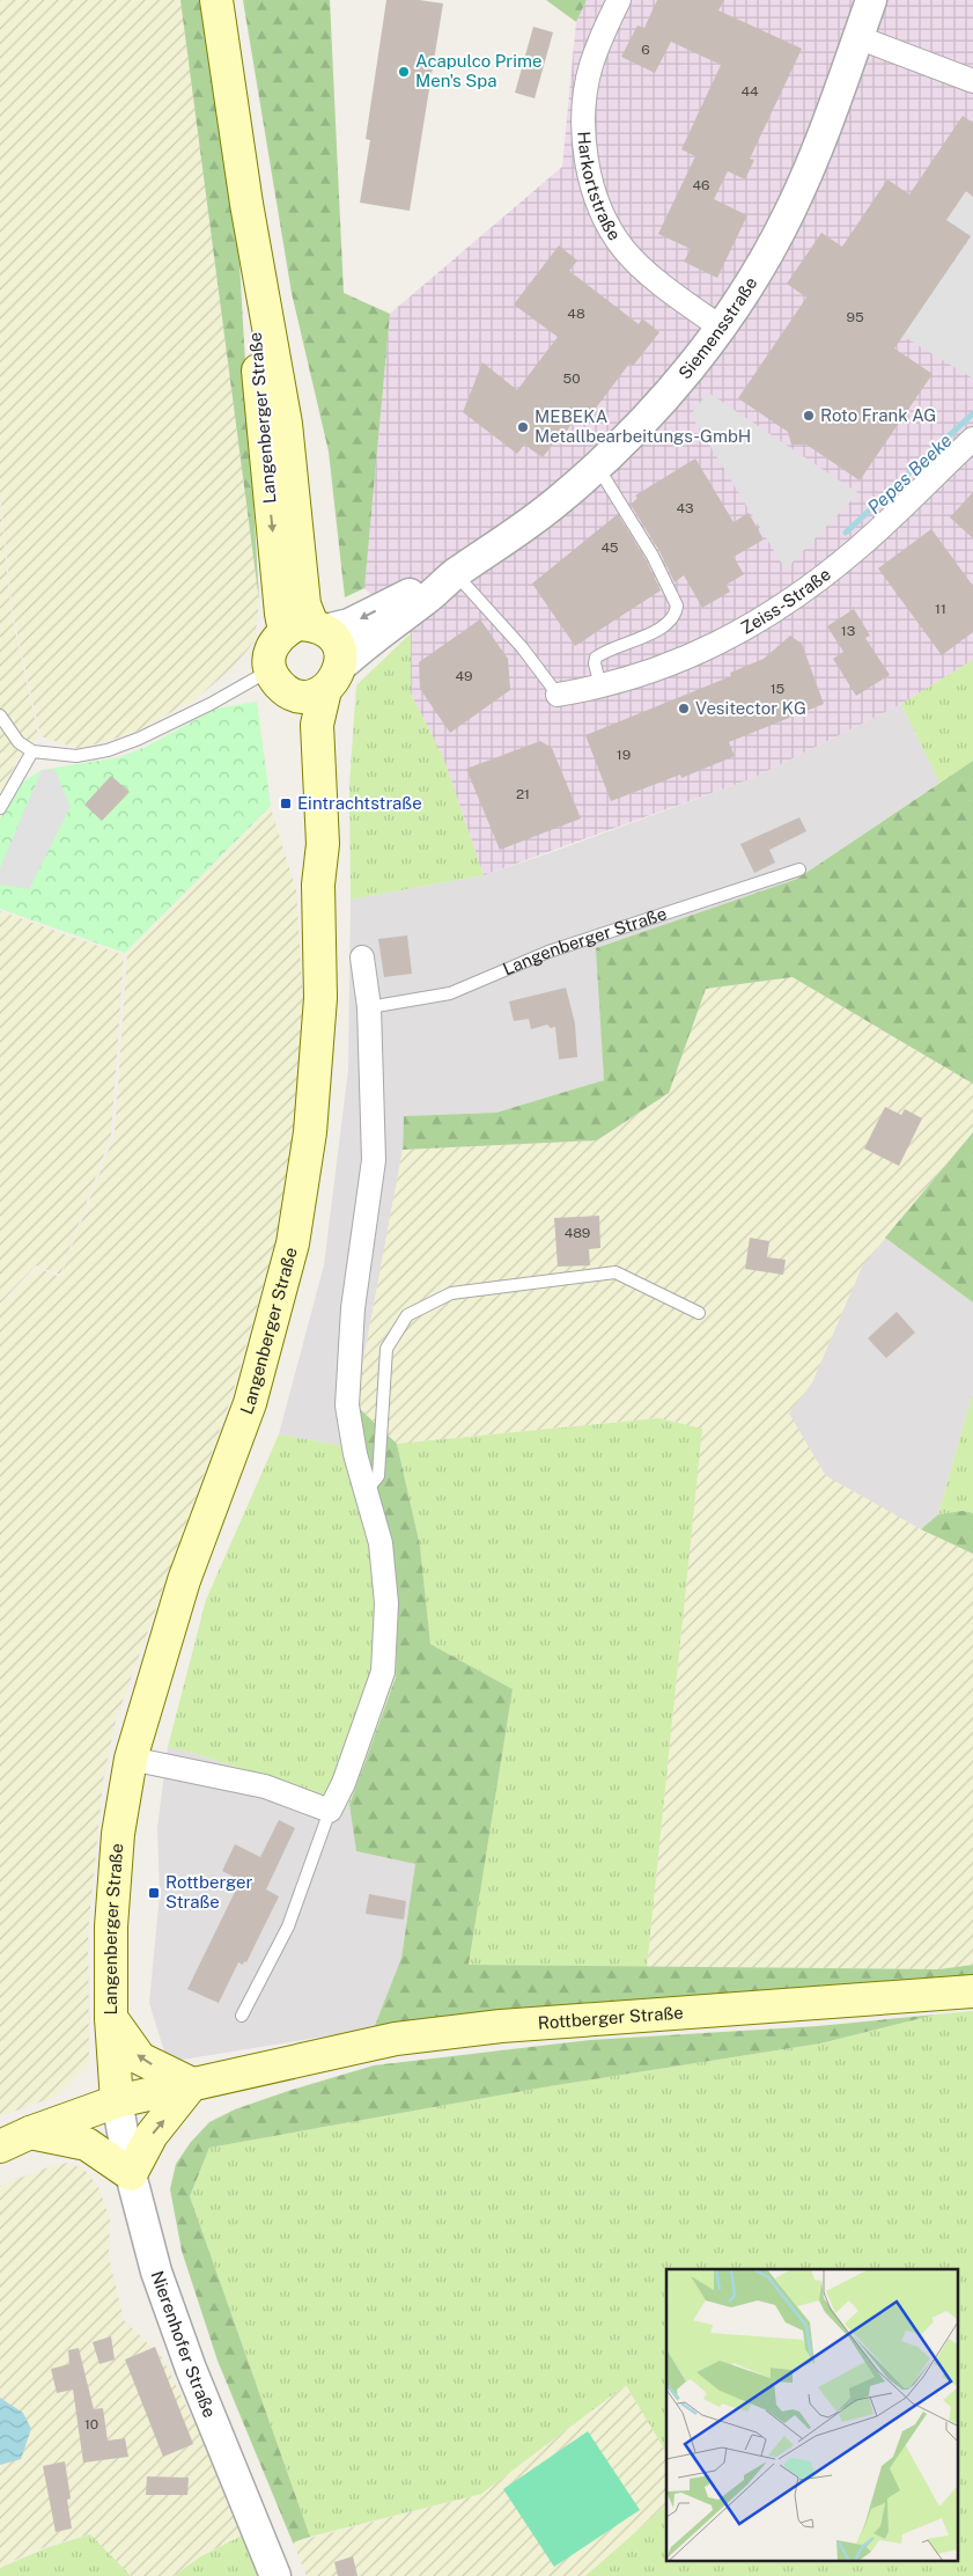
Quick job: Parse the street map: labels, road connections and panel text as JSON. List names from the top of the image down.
{
  "streets": {
    "main road": ["Langenberger Straße", "Rottberger Straße"],
    "street": [
      "Harkortstraße",
      "Siemensstraße",
      "Zeiss-Straße",
      "Nierenhofer Straße"
    ]
  },
  "crossings": [
    ["Harkortstraße", "Siemensstraße"],
    ["Siemensstraße", "Langenberger Straße"],
    ["Langenberger Straße", "Rottberger Straße"],
    ["Langenberger Straße", "Nierenhofer Straße"],
    ["Rottberger Straße", "Nierenhofer Straße"]
  ],
  "water": ["Pepes Beeke"],
  "places": {
    "other": [
      "Acapulco Prime Men's Spa",
      "Roto Frank AG",
      "MEBEKA Metallbearbeitungs-GmbH",
      "Vesitector KG"
    ],
    "transit": ["Eintrachtstraße", "Rottberger Straße"]
  },
  "house_numbers": [
    "6",
    "44",
    "46",
    "48",
    "95",
    "50",
    "43",
    "45",
    "11",
    "13",
    "49",
    "15",
    "19",
    "21",
    "489",
    "10"
  ]
}
